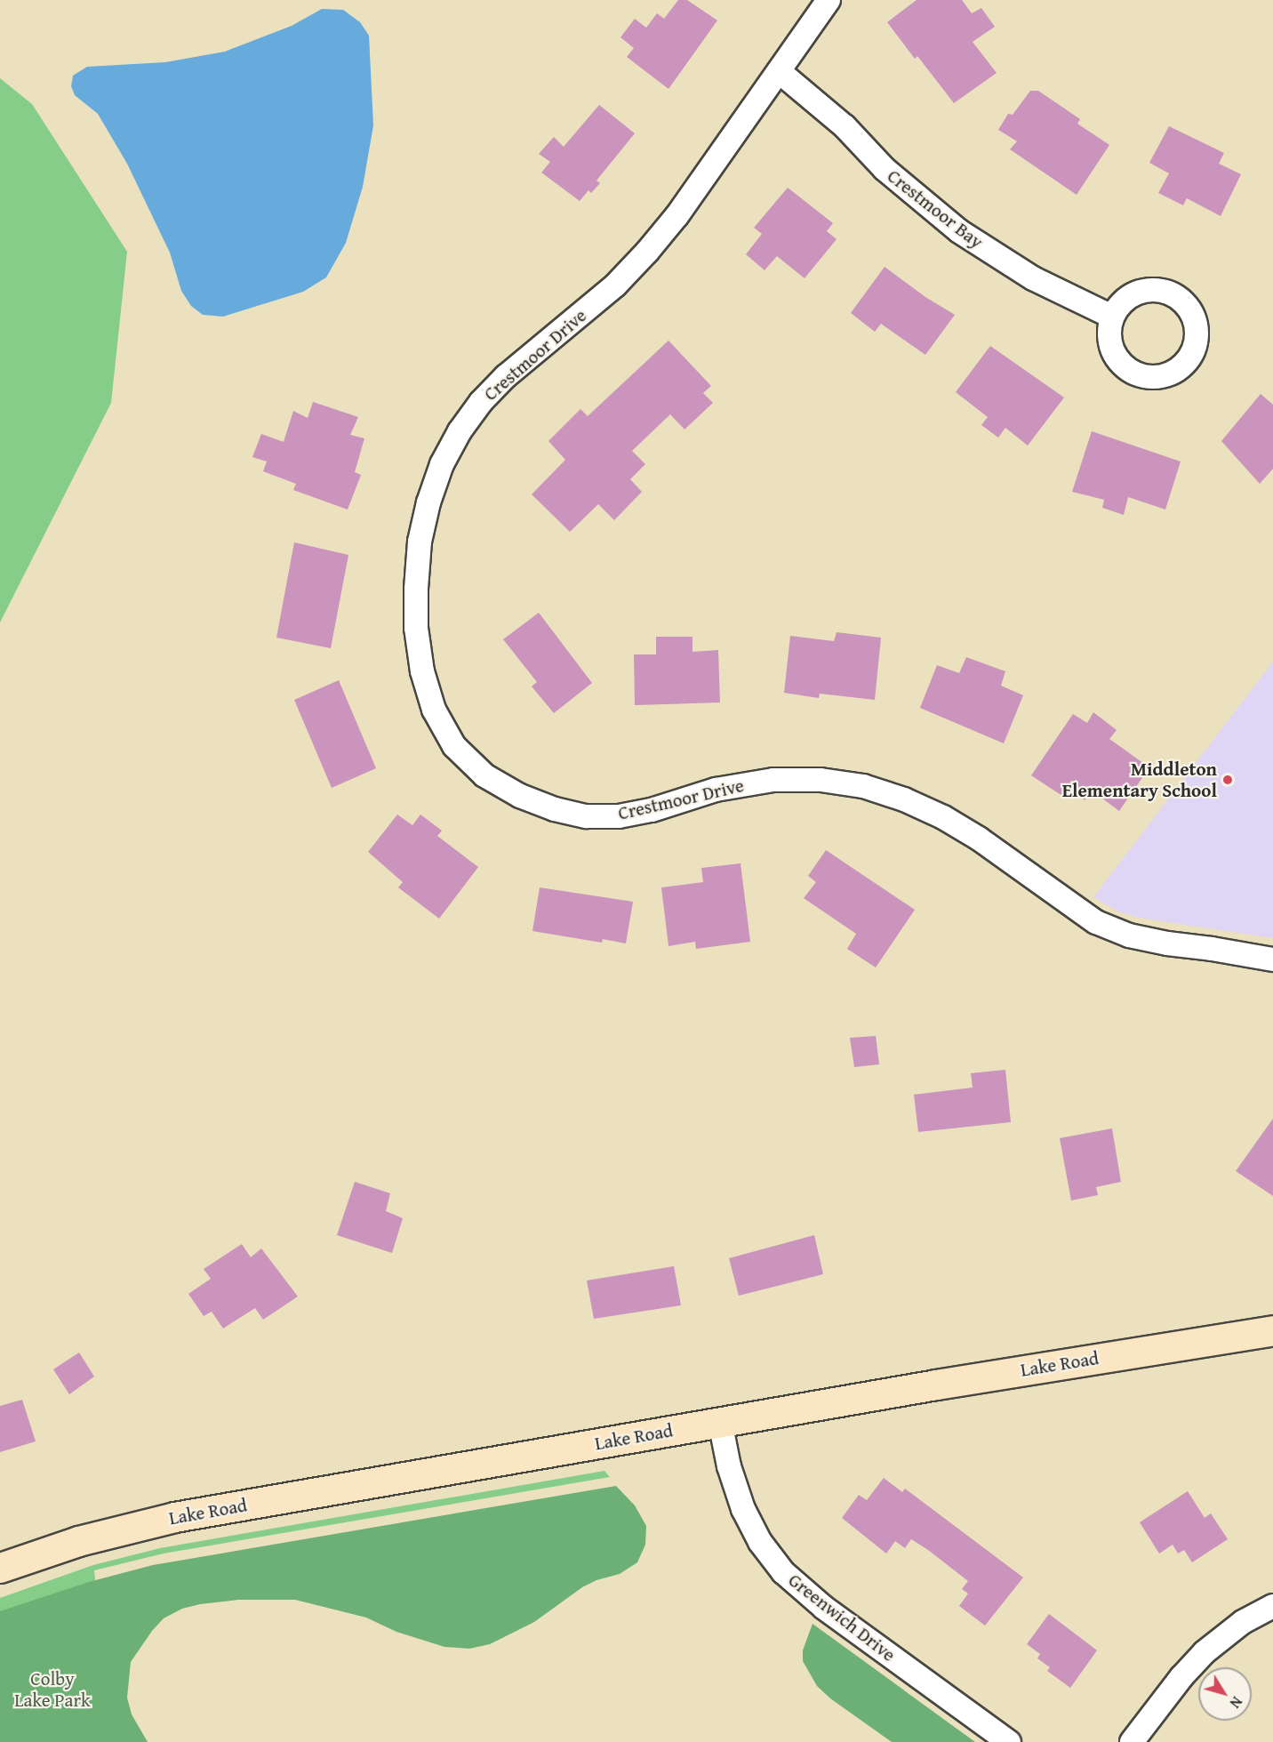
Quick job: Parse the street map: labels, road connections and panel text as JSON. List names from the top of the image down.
{
  "streets": {
    "street": [
      "Crestmoor Bay",
      "Crestmoor Drive",
      "Lake Road",
      "Greenwich Drive"
    ]
  },
  "crossings": [
    ["Crestmoor Bay", "Crestmoor Drive"],
    ["Lake Road", "Greenwich Drive"]
  ],
  "parks": ["Colby Lake Park"],
  "places": ["Middleton Elementary School"],
  "north": "bottom right"
}
